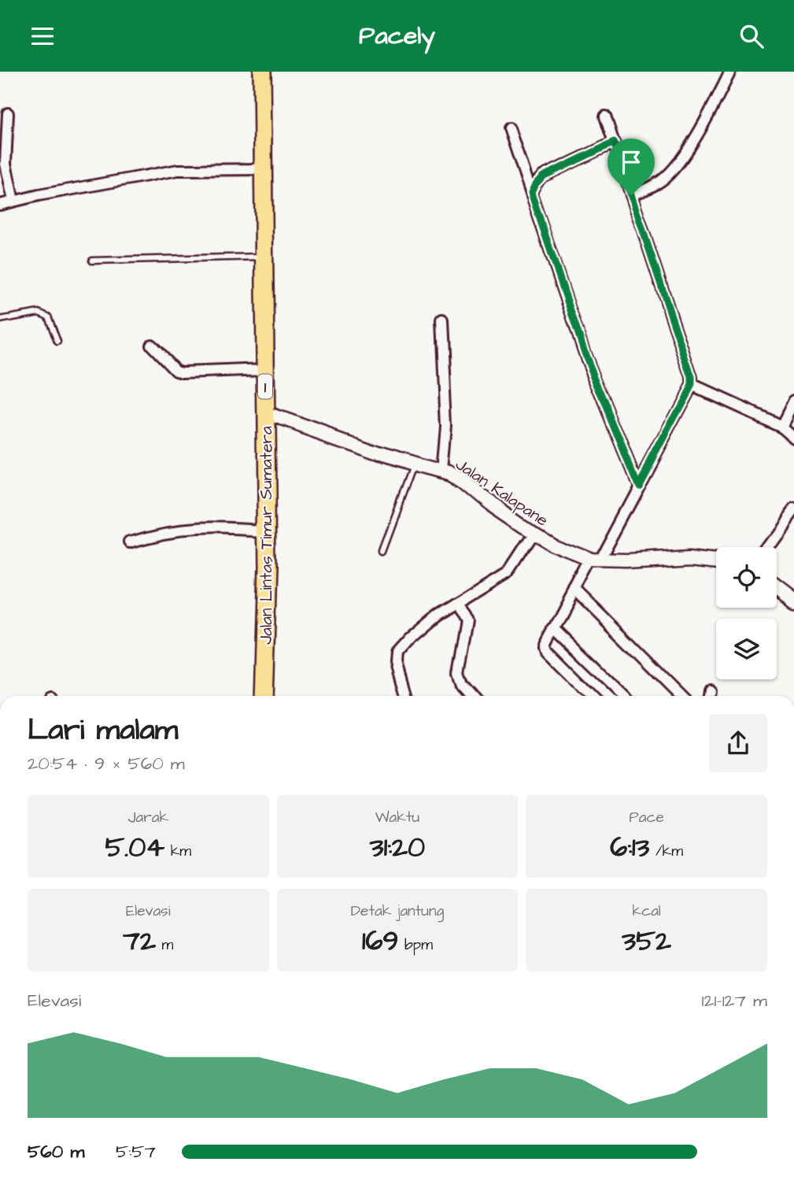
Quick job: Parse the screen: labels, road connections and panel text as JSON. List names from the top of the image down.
{
  "streets": {
    "highway": ["1", "Jalan Lintas Timur Sumatera"],
    "street": ["Jalan Kalapane"]
  },
  "crossings": [
    ["Jalan Kalapane", "Jalan Lintas Timur Sumatera"]
  ],
  "page": {
    "header": "Pacely",
    "heading": ["Lari malam", "20:54 · 9 × 560 m"],
    "stats": [
      ["Jarak", "5.04 km"],
      ["Waktu", "31:20"],
      ["Pace", "6:13 /km"],
      ["Elevasi", "72 m"],
      ["Detak jantung", "169 bpm"],
      ["kcal", "352"]
    ],
    "chart": ["Elevasi", "121–127 m"],
    "list": [
      {
        "name": "560 m",
        "note": "5:57"
      }
    ]
  }
}
